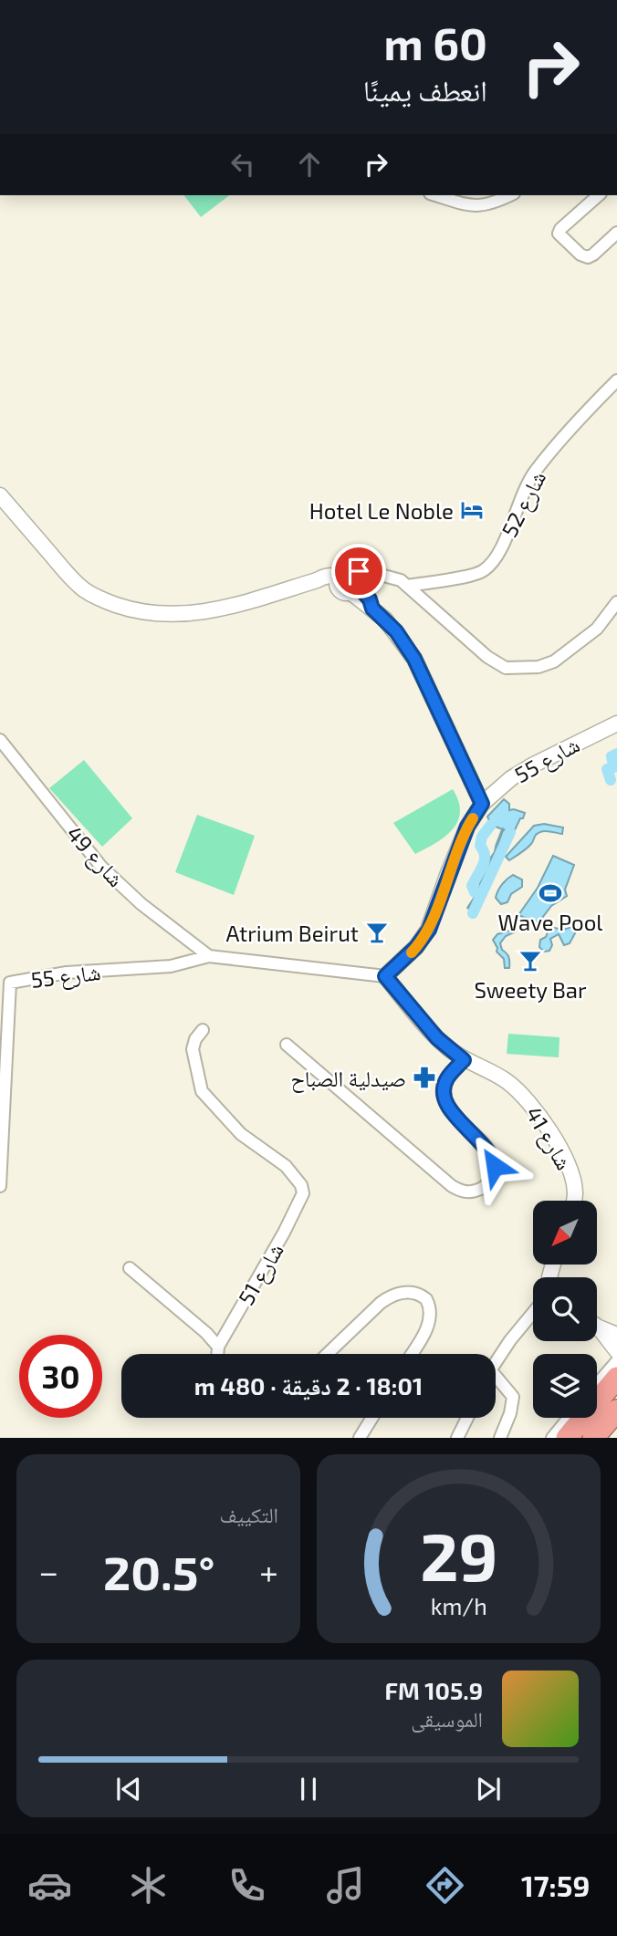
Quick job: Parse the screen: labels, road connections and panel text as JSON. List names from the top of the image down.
{
  "streets": {
    "street": [
      "شارع 52",
      "شارع 55",
      "شارع 49",
      "شارع 41",
      "شارع 51"
    ]
  },
  "crossings": [
    ["شارع 55", "شارع 49"],
    ["شارع 55", "شارع 41"]
  ],
  "places": {
    "hotel": ["Hotel Le Noble"],
    "sports": ["Wave Pool"],
    "bar": ["Atrium Beirut", "Sweety Bar"],
    "pharmacy": ["صيدلية الصباح"]
  },
  "north": "bottom left",
  "page": {
    "turn": ["60 m", "انعطف يمينًا"],
    "limit": "30",
    "trip": "18:01 · 2 دقيقة · 480 m",
    "tile": "التكييف",
    "heat": ["−", "20.5°", "+"],
    "song": ["105.9 FM", "الموسيقى"],
    "tabs": "17:59",
    "gauge": ["29", "km/h"]
  }
}
